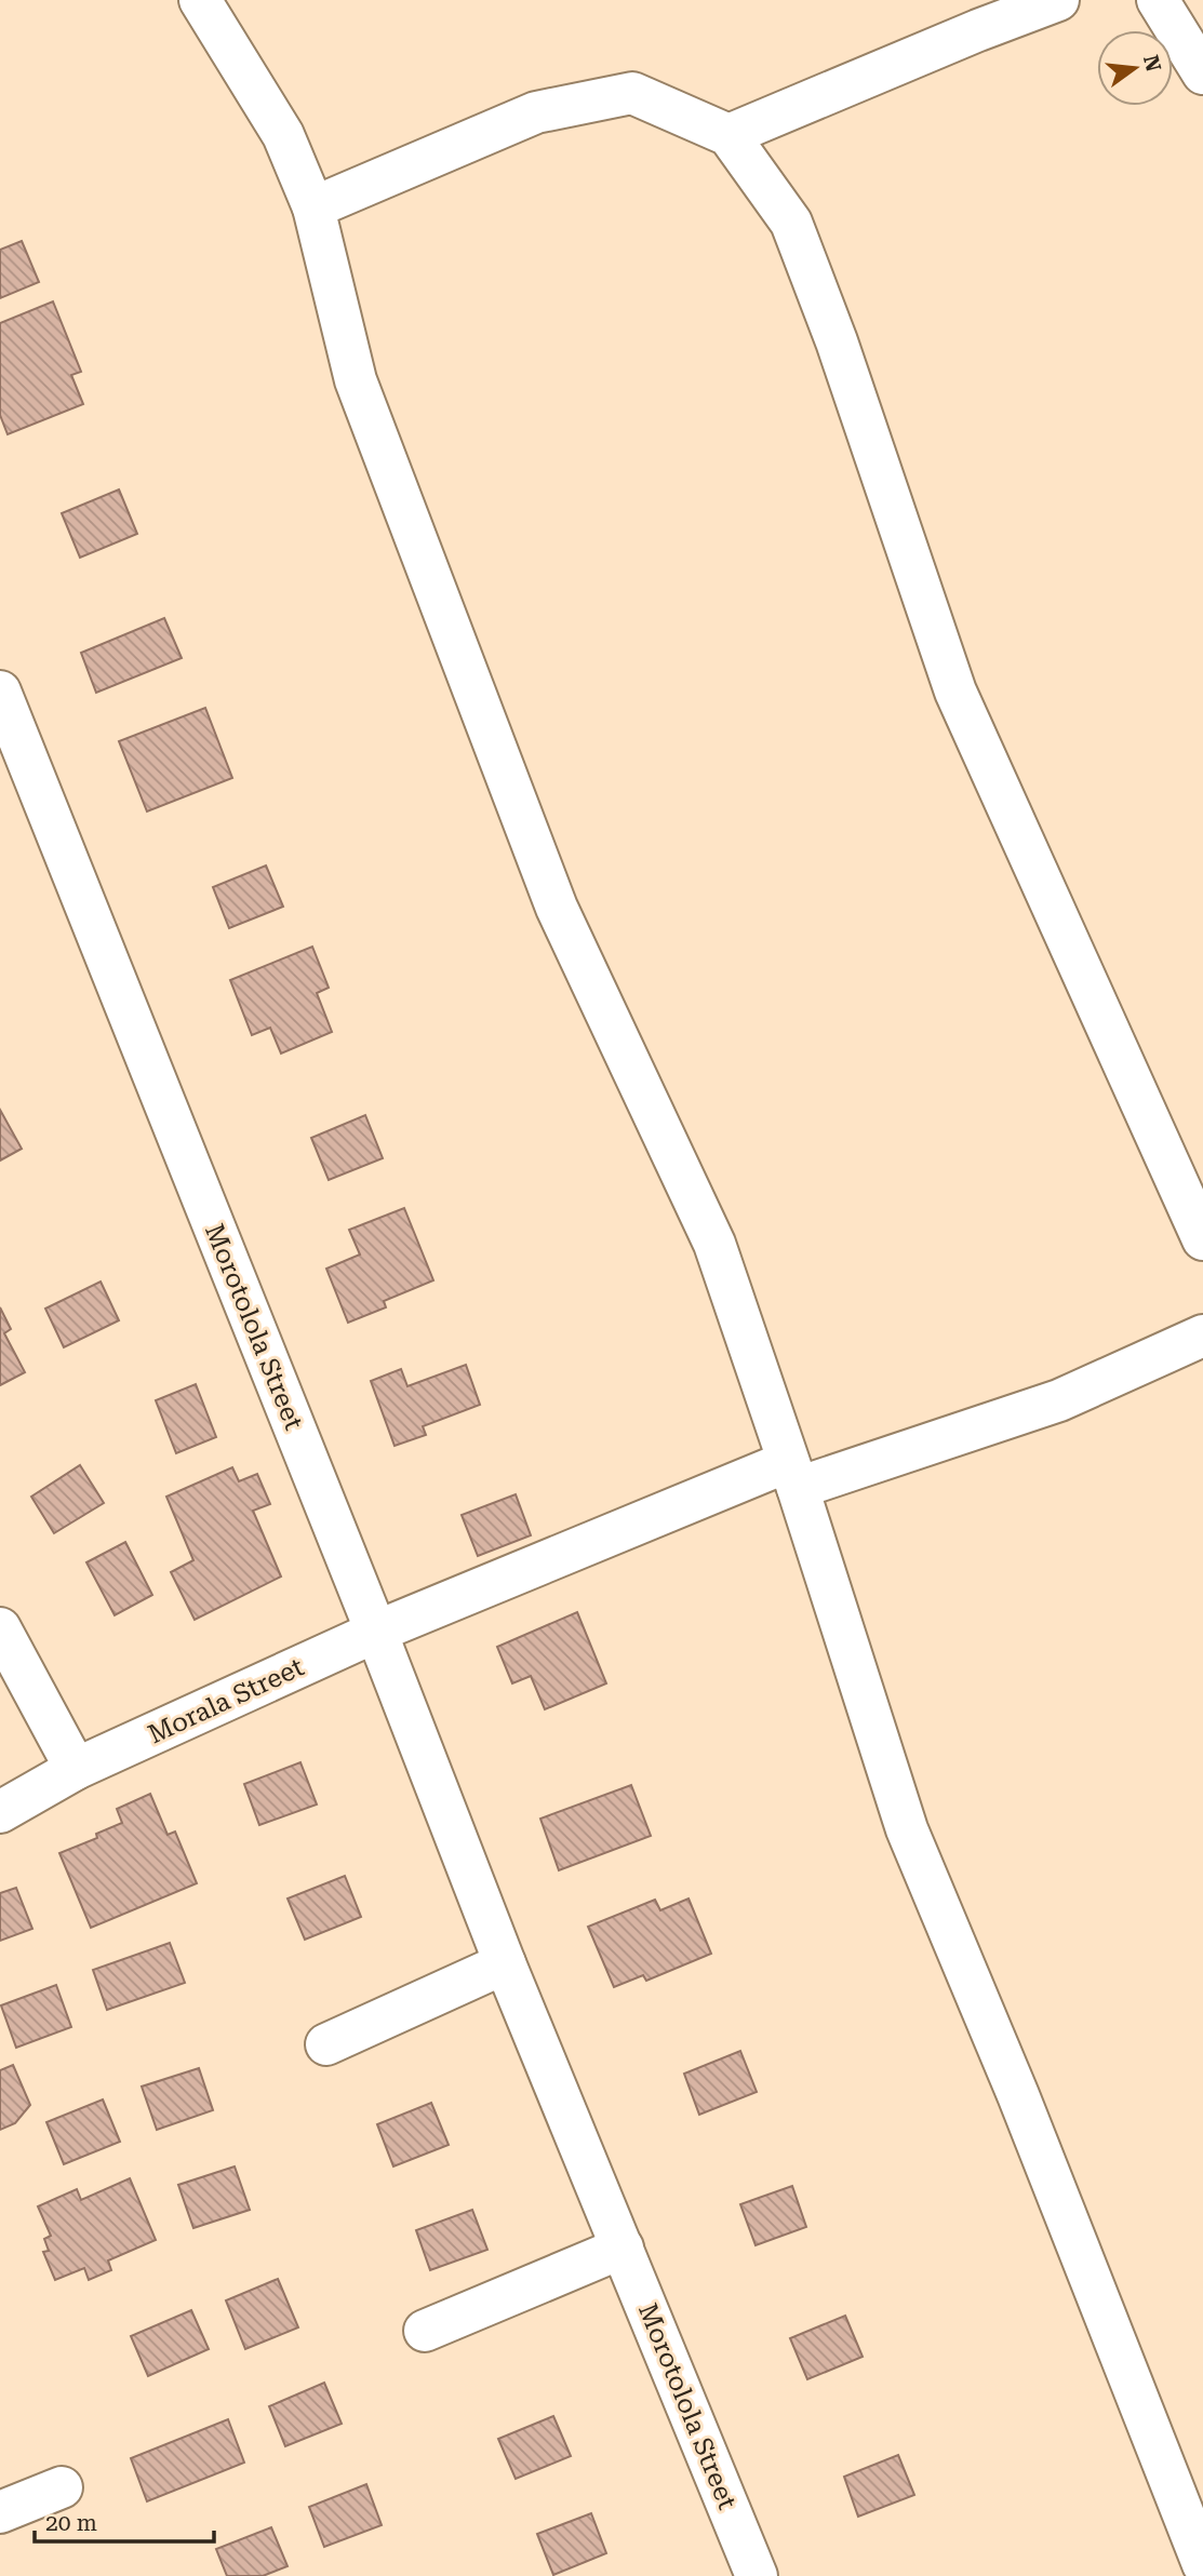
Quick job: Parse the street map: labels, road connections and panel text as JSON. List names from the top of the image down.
{
  "streets": {
    "street": ["Morotolola Street", "Morala Street"]
  },
  "crossings": [
    ["Morotolola Street", "Morala Street"]
  ],
  "scale_bar": "20 m",
  "north": "right"
}
